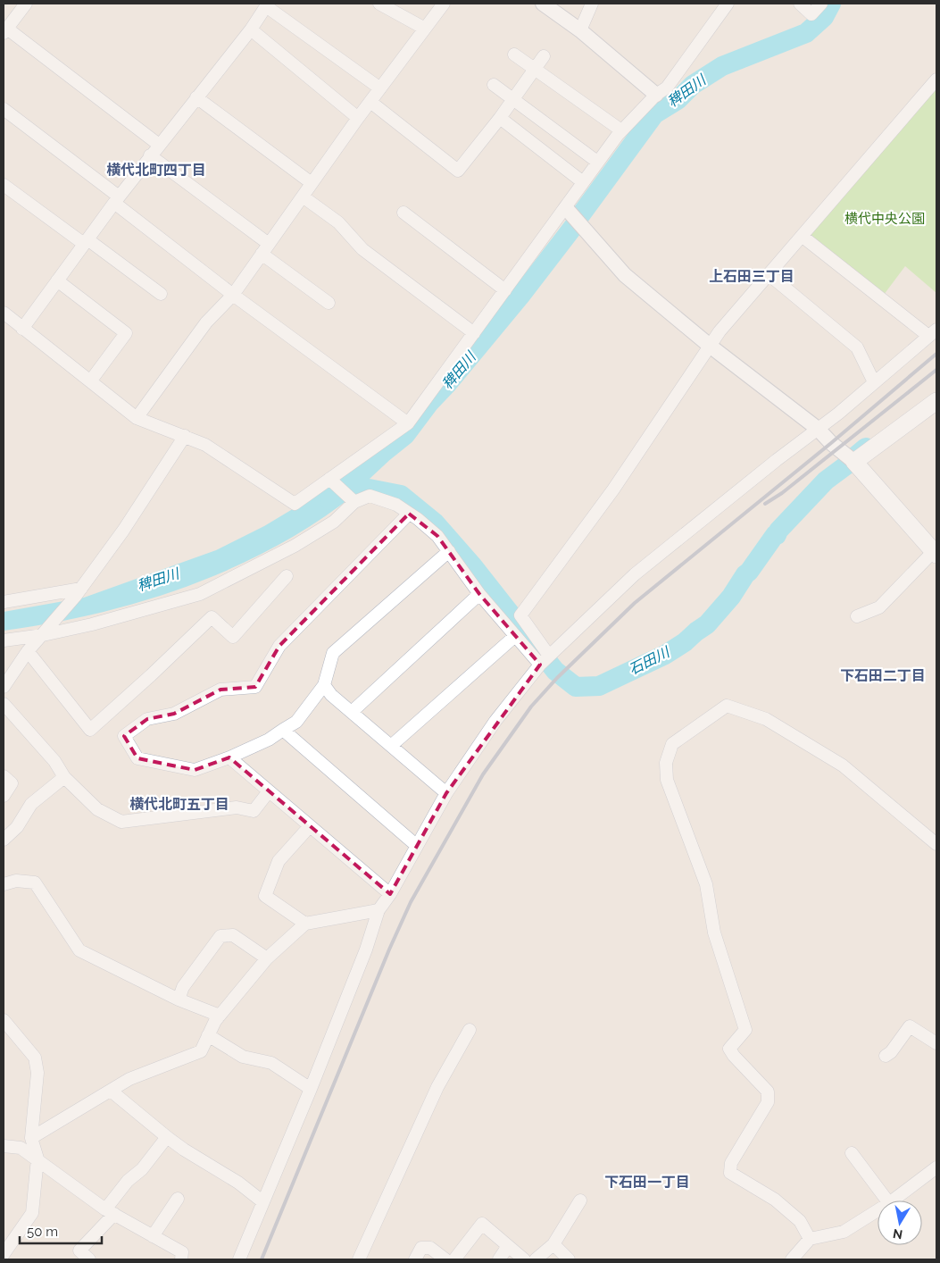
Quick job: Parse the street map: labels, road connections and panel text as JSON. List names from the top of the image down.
{
  "districts": [
    "横代北町四丁目",
    "上石田三丁目",
    "下石田二丁目",
    "横代北町五丁目",
    "下石田一丁目"
  ],
  "water": ["稗田川", "石田川"],
  "parks": ["横代中央公園"],
  "scale_bar": "50 m",
  "north": "bottom"
}
